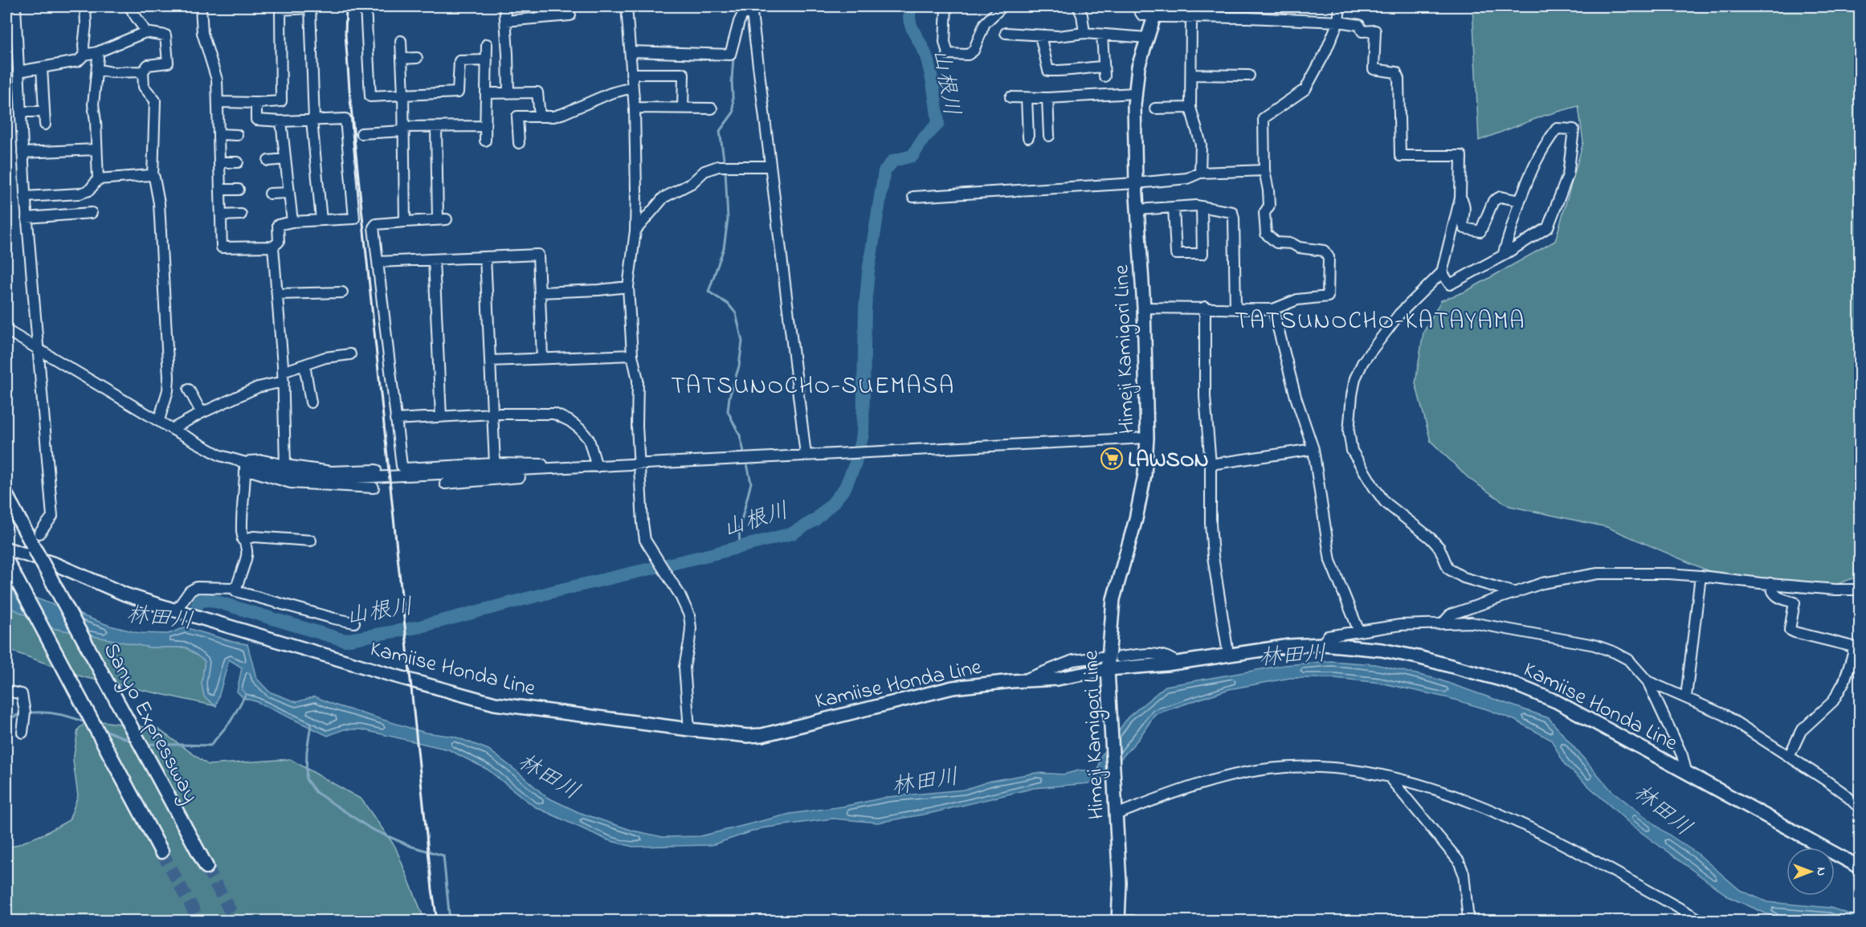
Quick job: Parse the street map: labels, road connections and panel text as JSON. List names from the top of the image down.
{
  "streets": {
    "highway": ["Sanyo Expressway"],
    "main road": ["Himeji Kamigori Line", "Kamiise Honda Line"]
  },
  "crossings": [
    ["Himeji Kamigori Line", "Kamiise Honda Line"]
  ],
  "districts": ["TATSUNOCHO-KATAYAMA", "TATSUNOCHO-SUEMASA"],
  "water": ["山根川", "林田川"],
  "places": {
    "supermarket": ["LAWSON"]
  },
  "north": "right"
}
